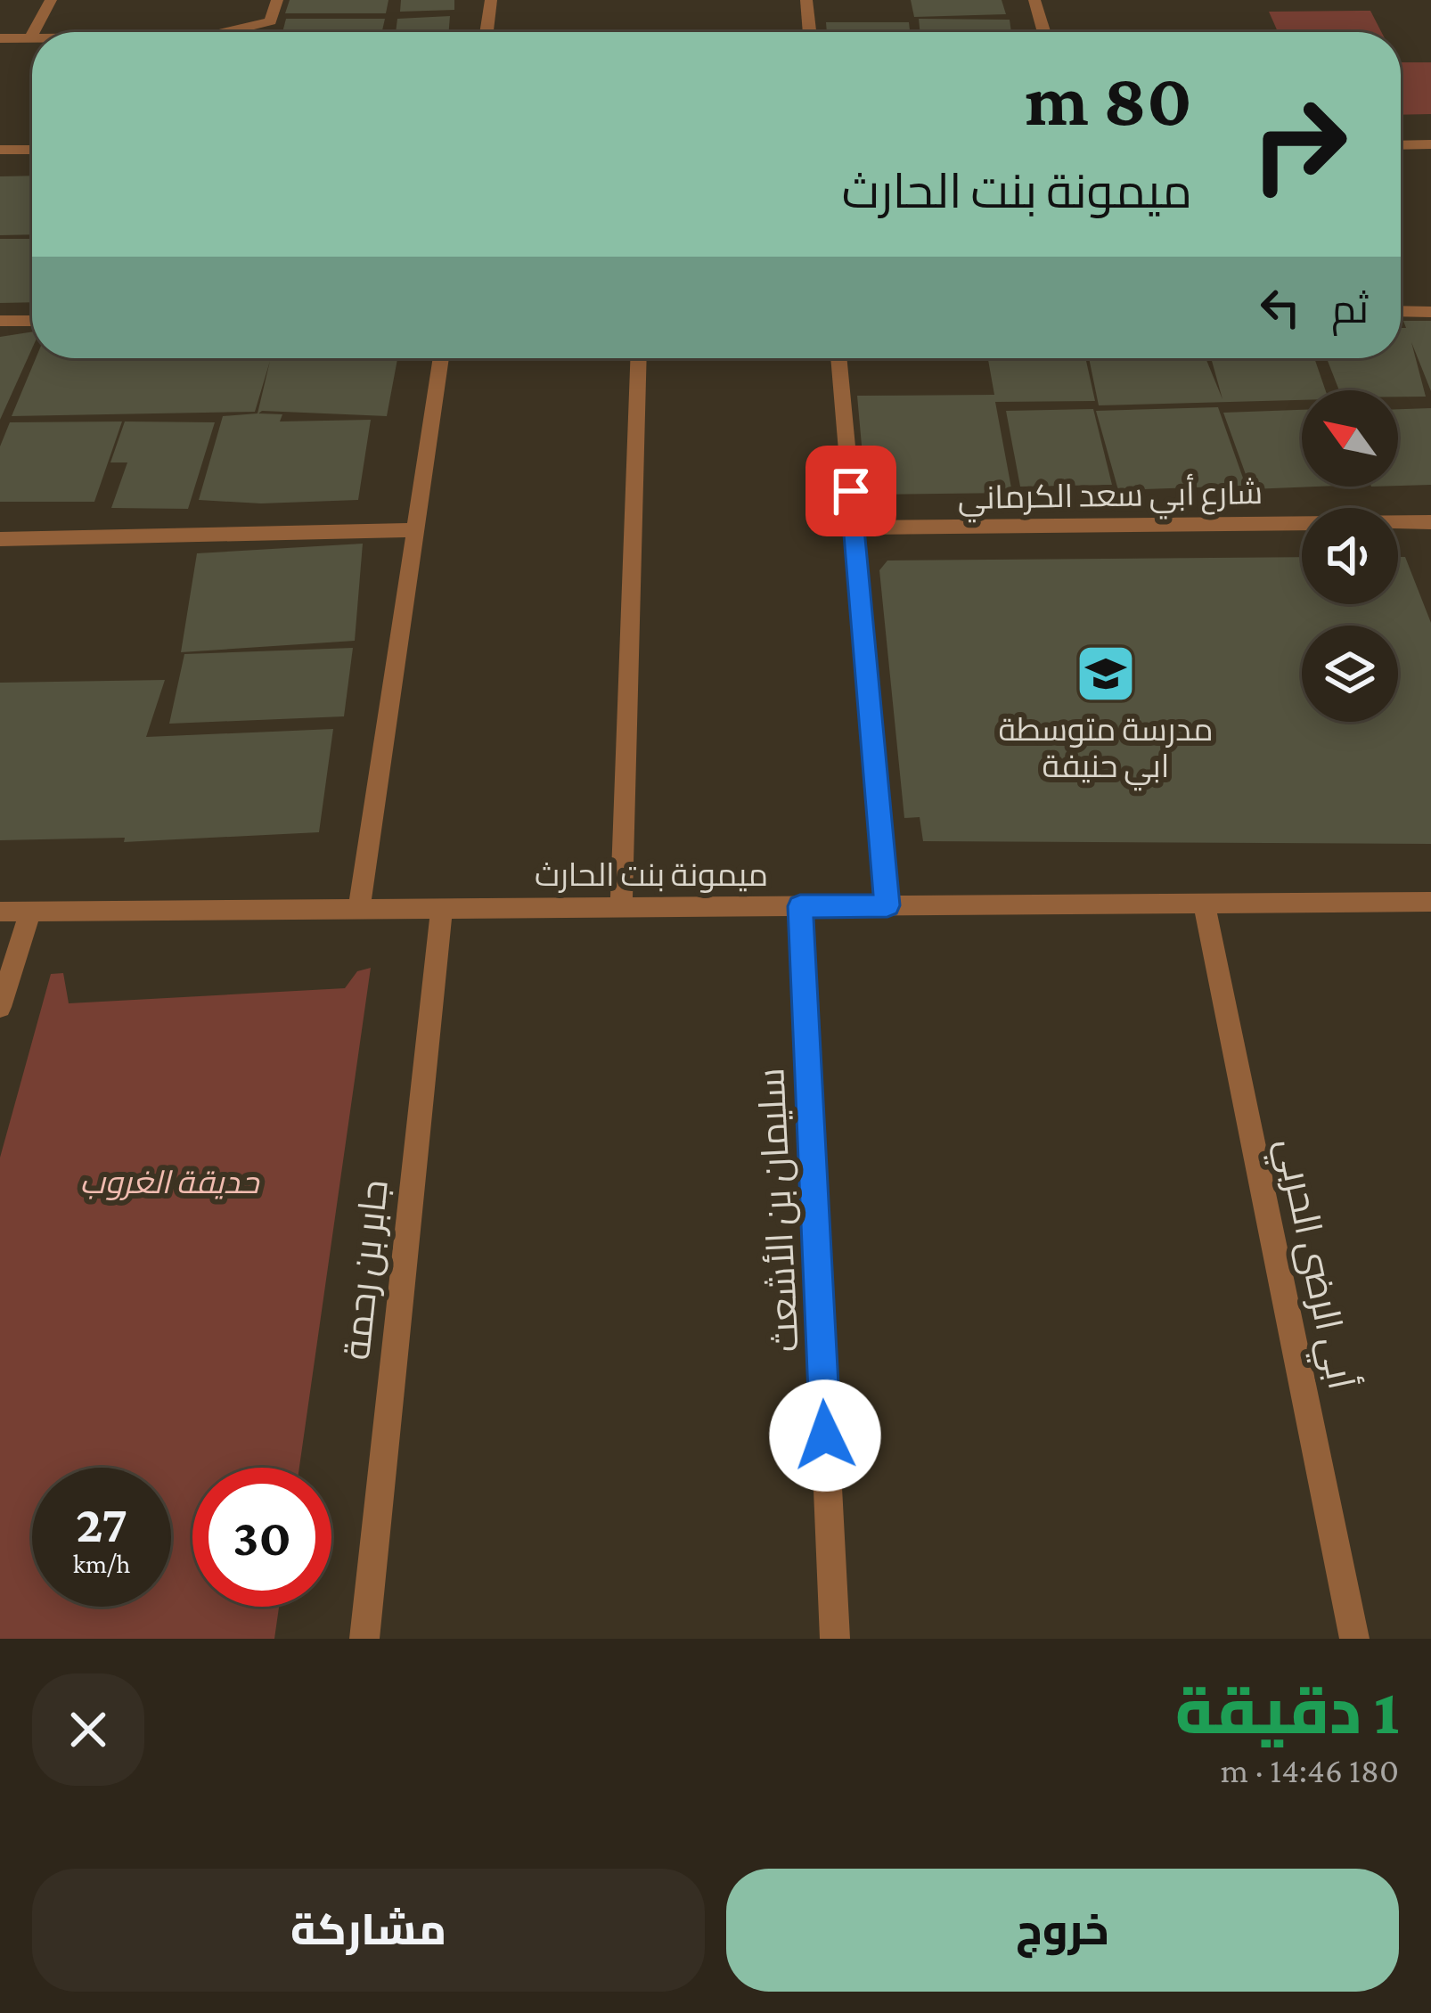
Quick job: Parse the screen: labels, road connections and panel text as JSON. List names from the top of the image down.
{
  "streets": {
    "street": [
      "شارع أبي سعد الكرماني",
      "ميمونة بنت الحارث",
      "سليمان بن الأشعث",
      "أبي الرضى الحربي",
      "جابر بن رحمة"
    ]
  },
  "crossings": [
    ["ميمونة بنت الحارث", "سليمان بن الأشعث"],
    ["ميمونة بنت الحارث", "أبي الرضى الحربي"],
    ["ميمونة بنت الحارث", "جابر بن رحمة"]
  ],
  "parks": ["حديقة الغروب"],
  "places": {
    "school or university": ["مدرسة متوسطة ابي حنيفة"]
  },
  "north": "top left",
  "page": {
    "turn": ["80 m", "ميمونة بنت الحارث"],
    "then": "ثم",
    "speed": "27 km/h",
    "limit": "30",
    "heading": ["1 دقيقة", "180 m · 14:46"],
    "buttons": ["خروج", "مشاركة"]
  }
}
